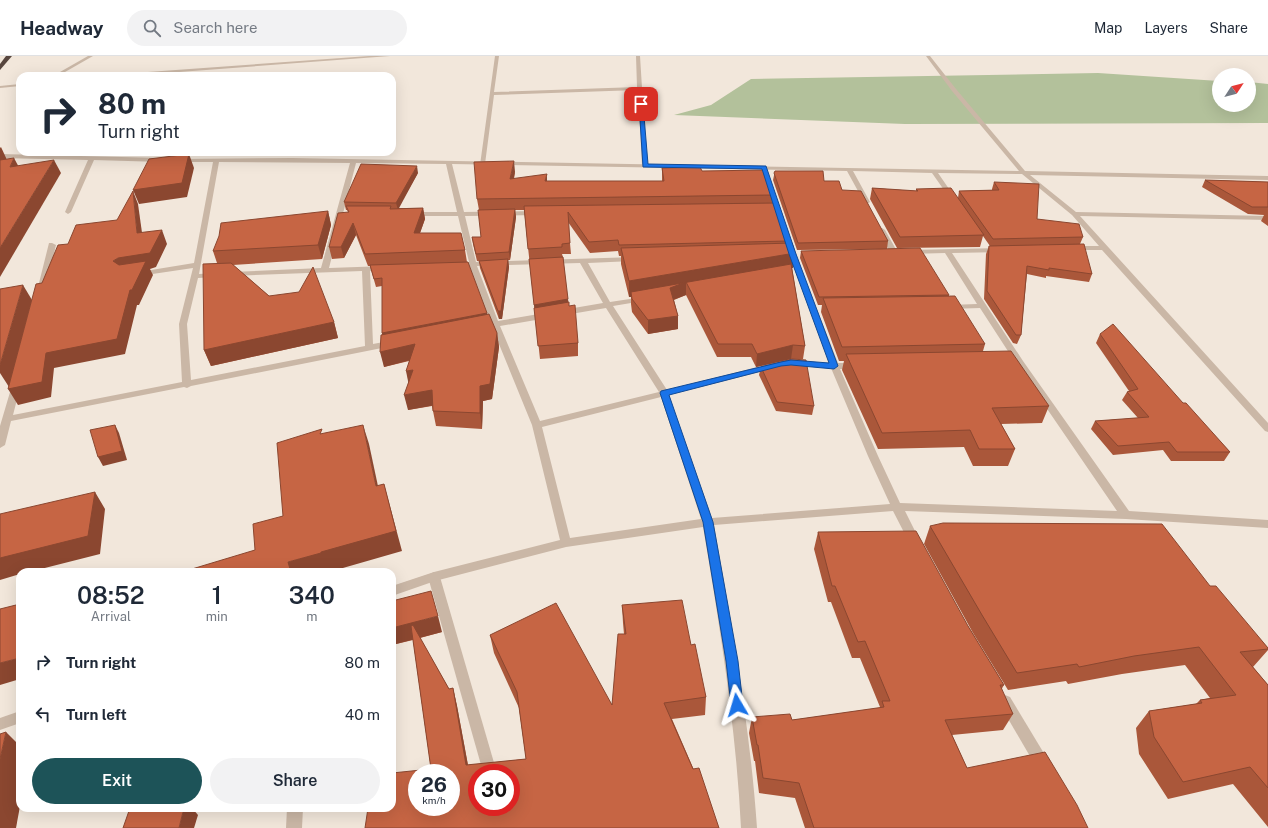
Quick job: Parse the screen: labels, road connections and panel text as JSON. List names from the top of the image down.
{
  "north": "top right",
  "page": {
    "header": "Headway",
    "search": "Search here",
    "nav": ["Map", "Layers", "Share"],
    "turn": ["80 m", "Turn right"],
    "eta": [
      "08:52",
      "Arrival",
      "1",
      "min",
      "340",
      "m"
    ],
    "list": [
      {
        "name": "Turn right",
        "value": "80 m"
      },
      {
        "name": "Turn left",
        "value": "40 m"
      }
    ],
    "buttons": ["Exit", "Share"],
    "speed": "26 km/h",
    "limit": "30"
  }
}
